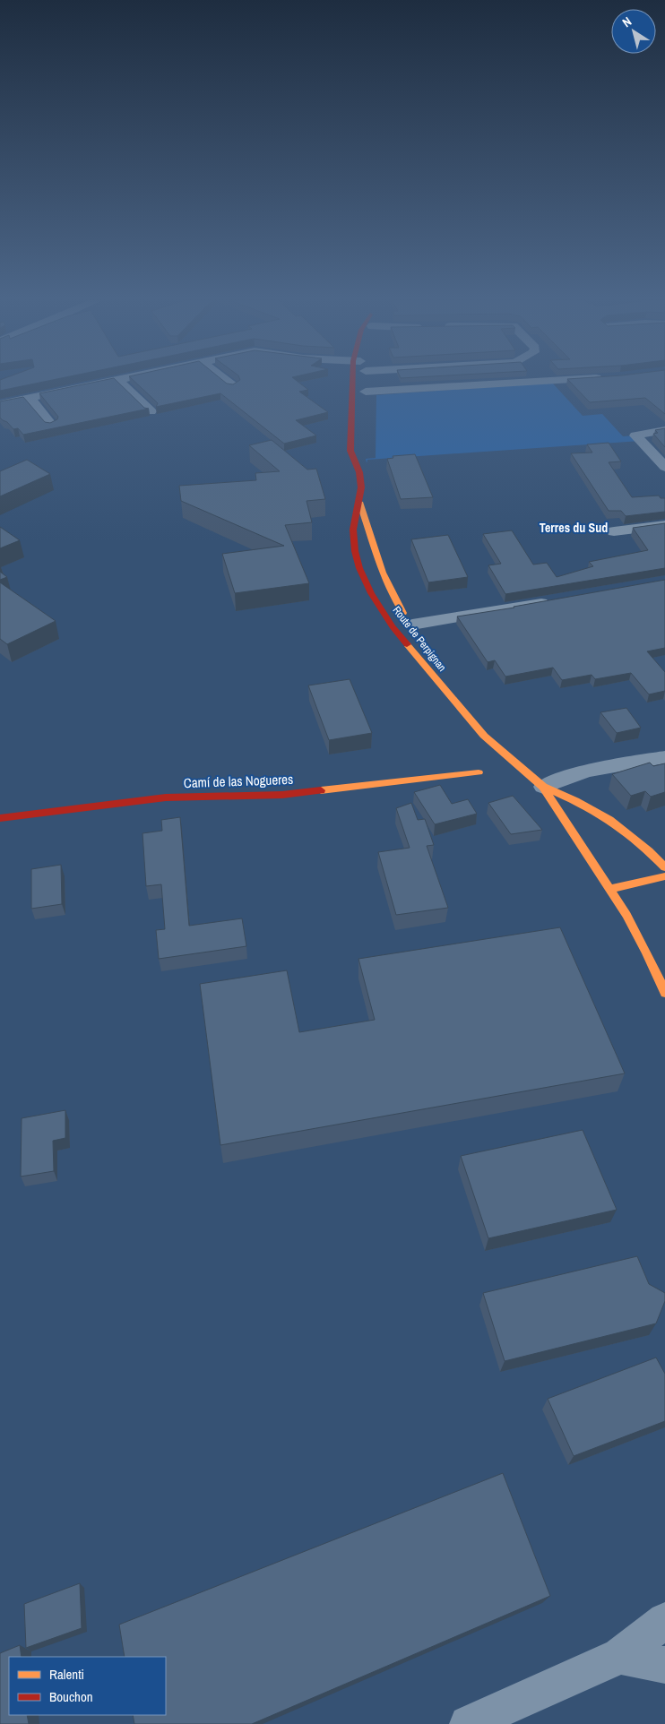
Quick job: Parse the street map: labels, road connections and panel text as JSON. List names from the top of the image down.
{
  "streets": {
    "main road": ["Route de Perpignan", "Camí de las Nogueres"]
  },
  "districts": ["Terres du Sud"],
  "legend": ["Ralenti", "Bouchon"],
  "north": "top left"
}
